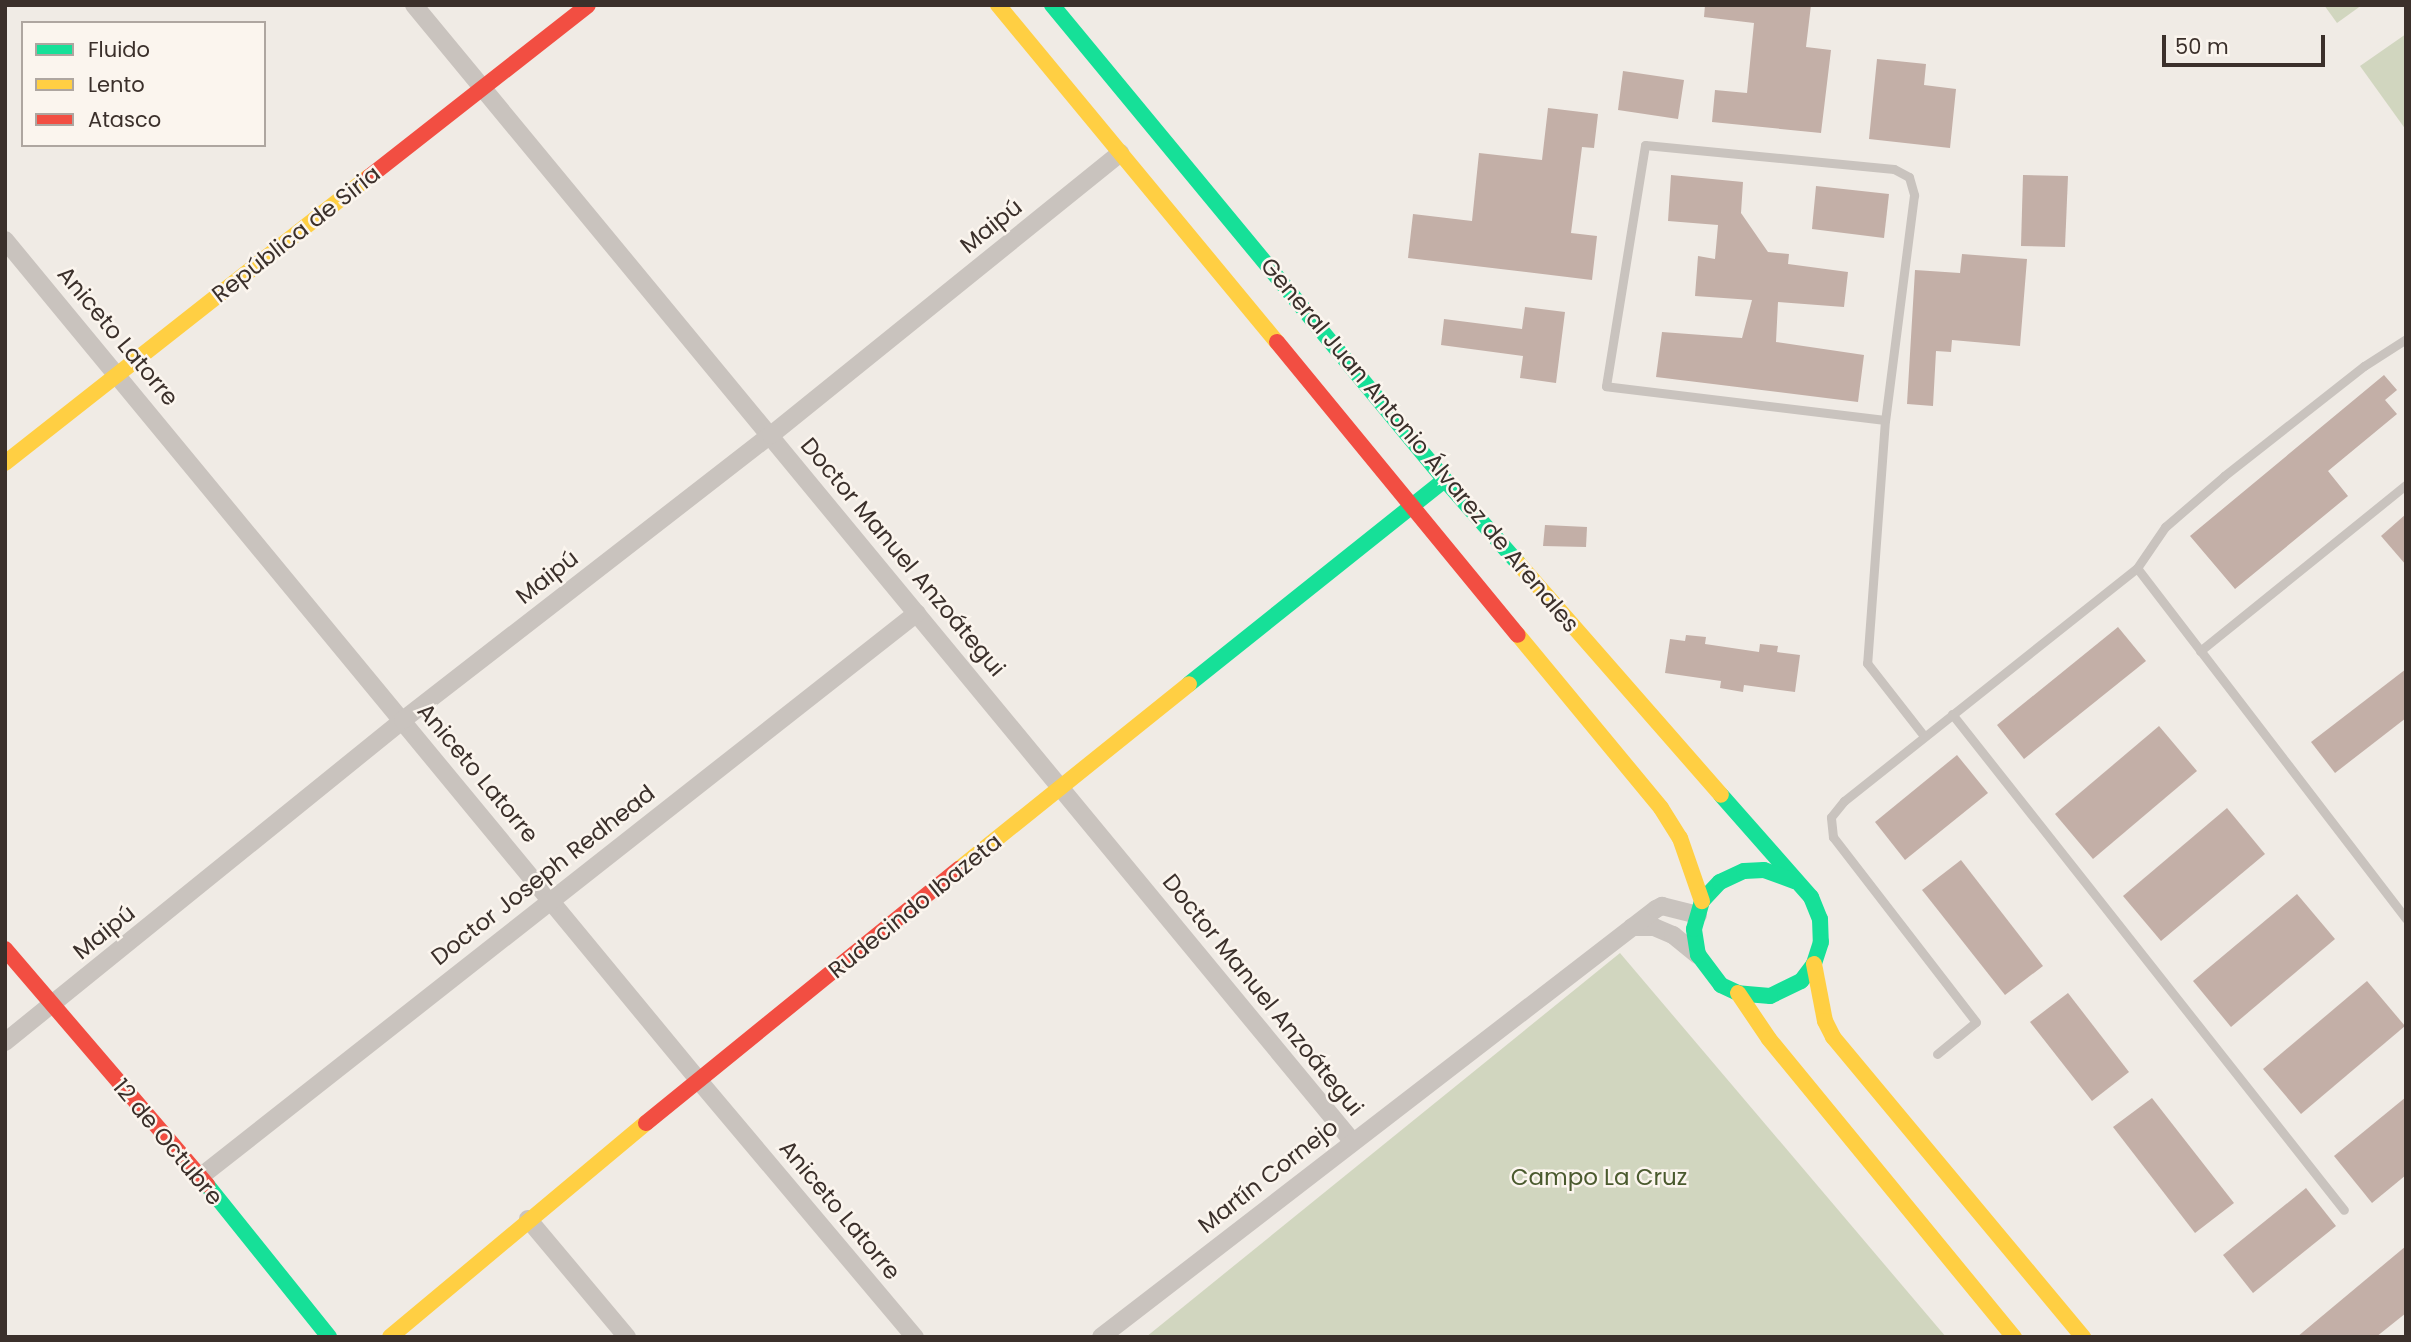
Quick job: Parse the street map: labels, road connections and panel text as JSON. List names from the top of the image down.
{
  "streets": {
    "main road": [
      "República de Siria",
      "General Juan Antonio Álvarez de Arenales",
      "Rudecindo Ibazeta",
      "12 de Octubre"
    ],
    "street": [
      "Maipú",
      "Aniceto Latorre",
      "Doctor Manuel Anzoátegui",
      "Doctor Joseph Redhead",
      "Martín Cornejo"
    ]
  },
  "crossings": [
    ["Maipú", "Aniceto Latorre"],
    ["Maipú", "General Juan Antonio Álvarez de Arenales"],
    ["Maipú", "Doctor Manuel Anzoátegui"],
    ["Maipú", "12 de Octubre"],
    ["República de Siria", "Aniceto Latorre"],
    ["República de Siria", "Doctor Manuel Anzoátegui"],
    ["Aniceto Latorre", "Doctor Joseph Redhead"],
    ["Aniceto Latorre", "Rudecindo Ibazeta"],
    ["General Juan Antonio Álvarez de Arenales", "Rudecindo Ibazeta"],
    ["General Juan Antonio Álvarez de Arenales", "Martín Cornejo"],
    ["Doctor Manuel Anzoátegui", "Doctor Joseph Redhead"],
    ["Doctor Manuel Anzoátegui", "Rudecindo Ibazeta"],
    ["Doctor Manuel Anzoátegui", "Martín Cornejo"],
    ["Doctor Joseph Redhead", "12 de Octubre"]
  ],
  "parks": ["Campo La Cruz"],
  "legend": ["Fluido", "Lento", "Atasco"],
  "scale_bar": "50 m"
}
